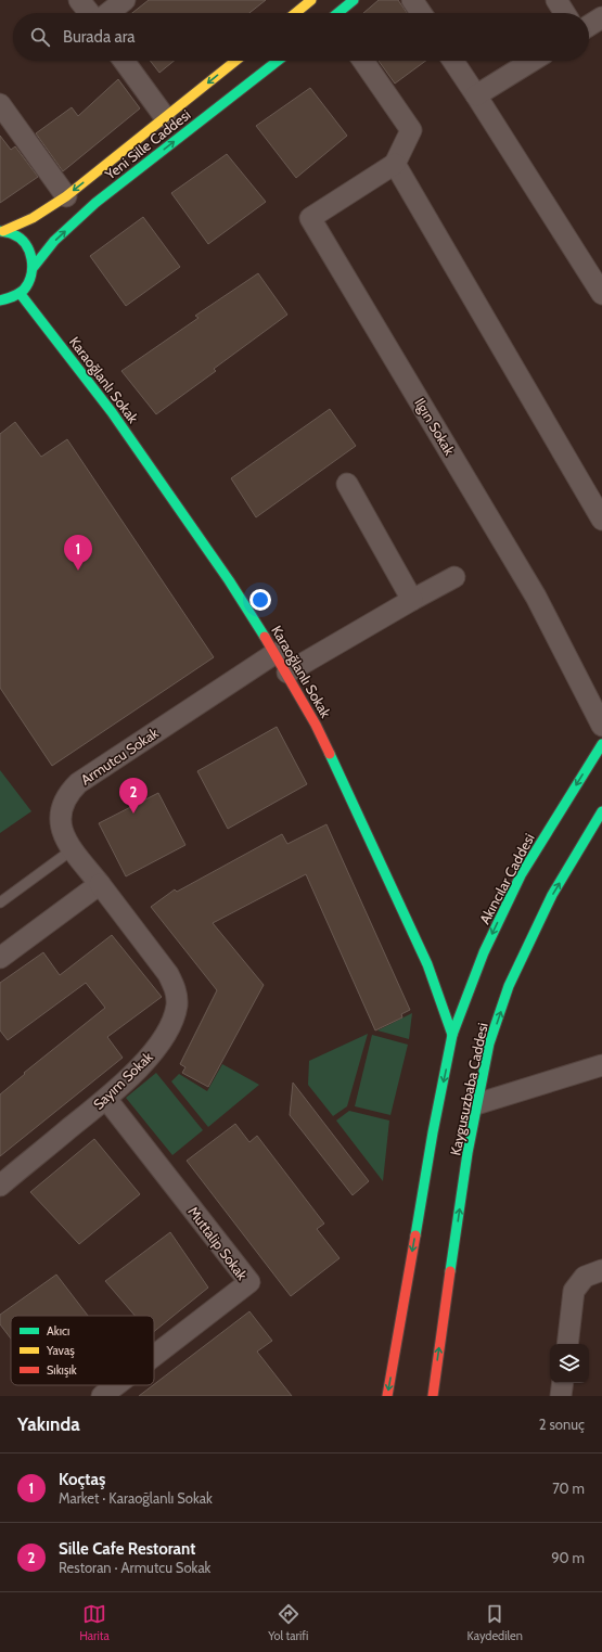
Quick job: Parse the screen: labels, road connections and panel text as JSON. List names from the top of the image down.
{
  "streets": {
    "main road": [
      "Yeni Sille Caddesi",
      "Karaoğlanlı Sokak",
      "Akıncılar Caddesi",
      "Kaygusuzbaba Caddesi"
    ],
    "street": [
      "Ilgın Sokak",
      "Armutcu Sokak",
      "Sayım Sokak",
      "Muttalip Sokak"
    ]
  },
  "crossings": [
    ["Yeni Sille Caddesi", "Karaoğlanlı Sokak"],
    ["Karaoğlanlı Sokak", "Armutcu Sokak"],
    ["Karaoğlanlı Sokak", "Akıncılar Caddesi"],
    ["Karaoğlanlı Sokak", "Kaygusuzbaba Caddesi"],
    ["Armutcu Sokak", "Sayım Sokak"],
    ["Akıncılar Caddesi", "Kaygusuzbaba Caddesi"],
    ["Sayım Sokak", "Muttalip Sokak"]
  ],
  "one_way": ["Akıncılar Caddesi"],
  "legend": ["Akıcı", "Yavaş", "Sıkışık"],
  "page": {
    "search": "Burada ara",
    "pins": ["1", "2"],
    "heading": ["Yakında", "2 sonuç"],
    "list": [
      {
        "mark": "1",
        "name": "Koçtaş",
        "note": "Market · Karaoğlanlı Sokak",
        "value": "70 m"
      },
      {
        "mark": "2",
        "name": "Sille Cafe Restorant",
        "note": "Restoran · Armutcu Sokak",
        "value": "90 m"
      }
    ],
    "nav": ["Harita", "Yol tarifi", "Kaydedilen"]
  }
}
